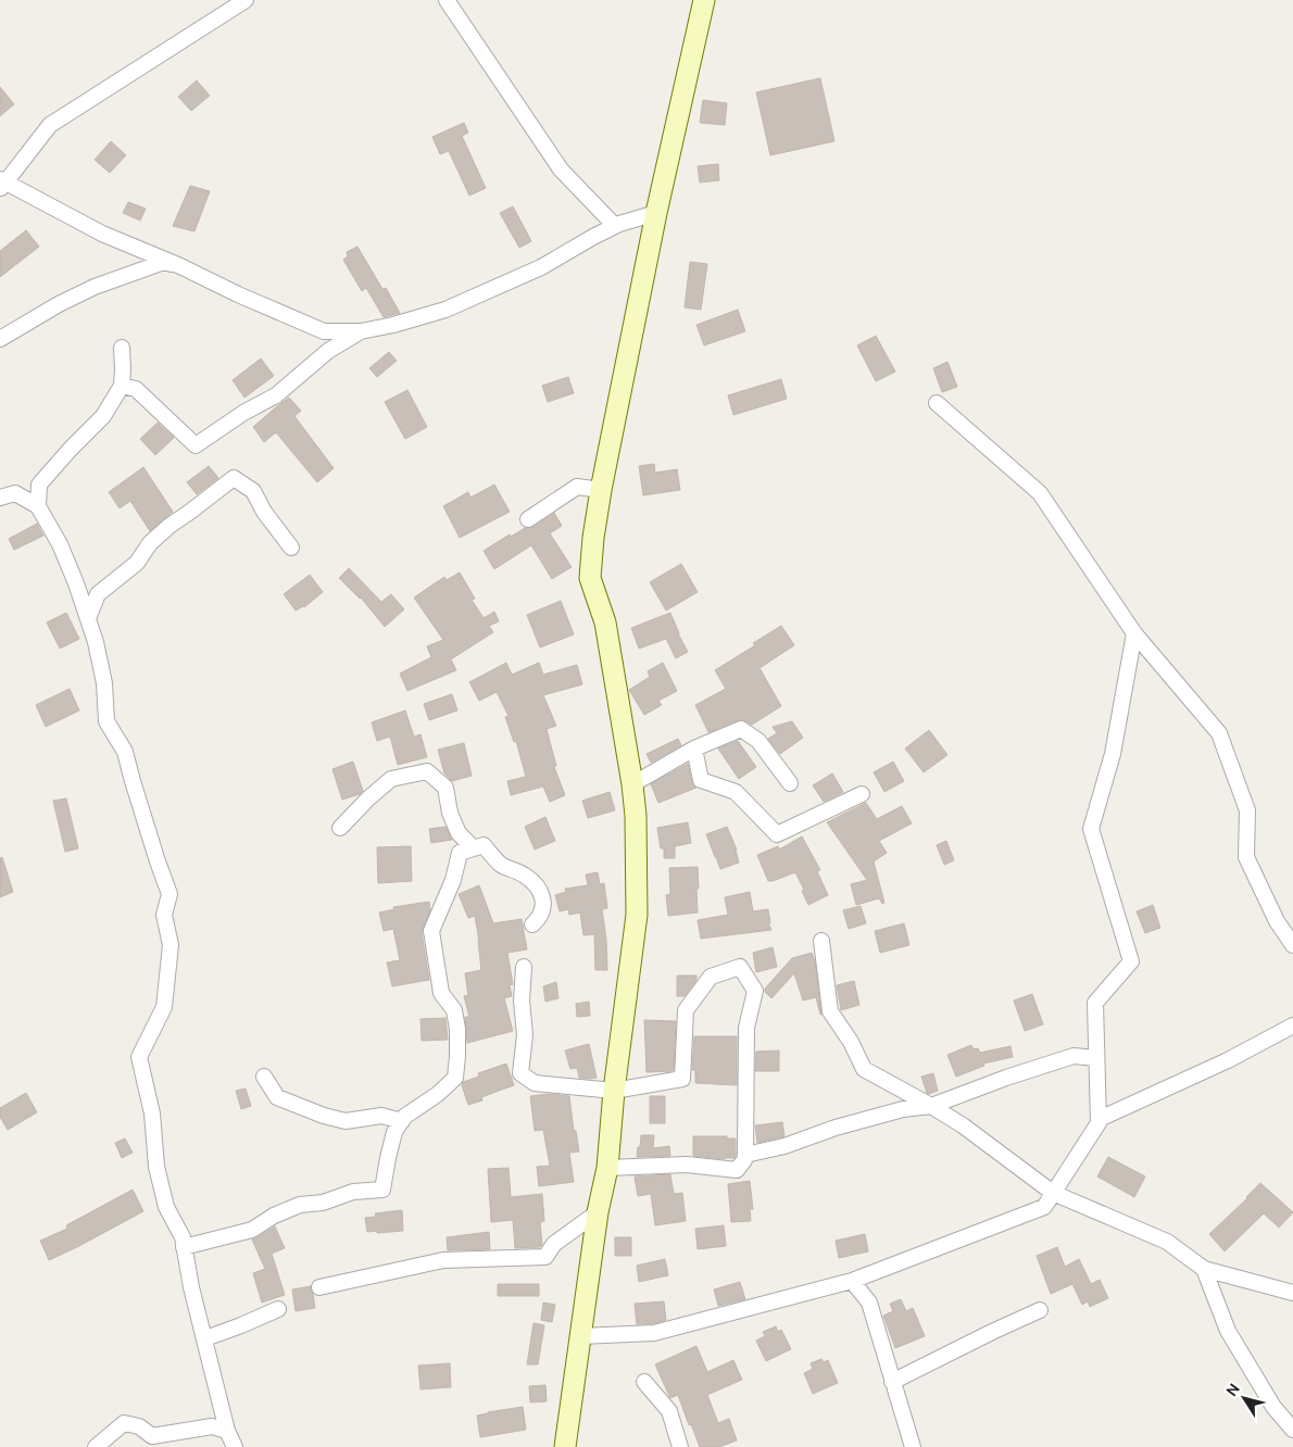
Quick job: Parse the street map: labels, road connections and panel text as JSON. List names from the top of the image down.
{
  "north": "top left"
}
